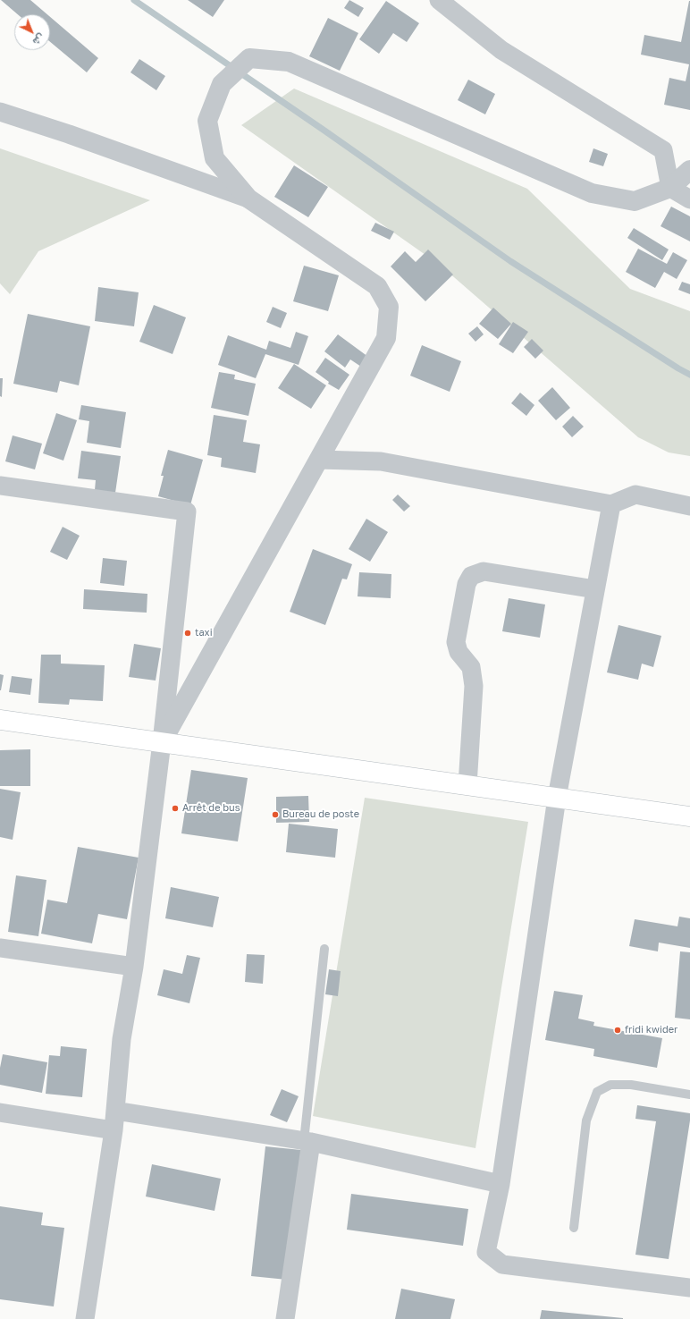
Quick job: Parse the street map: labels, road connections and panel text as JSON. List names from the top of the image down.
{
  "places": [
    "taxi",
    "Arrêt de bus",
    "Bureau de poste",
    "fridi kwider"
  ],
  "north": "bottom right"
}
